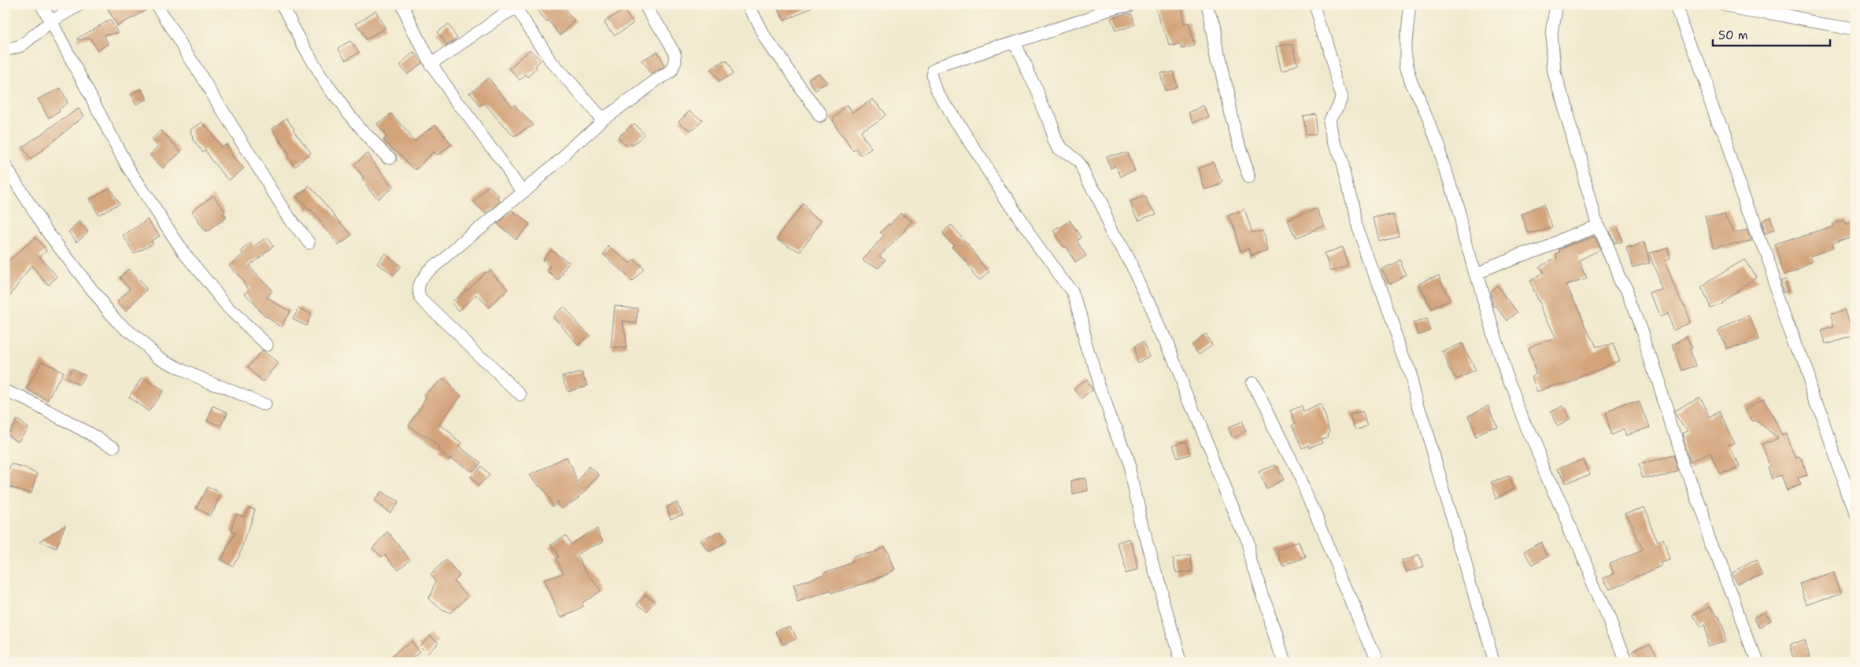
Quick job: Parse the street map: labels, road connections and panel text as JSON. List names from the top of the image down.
{
  "scale_bar": "50 m"
}
